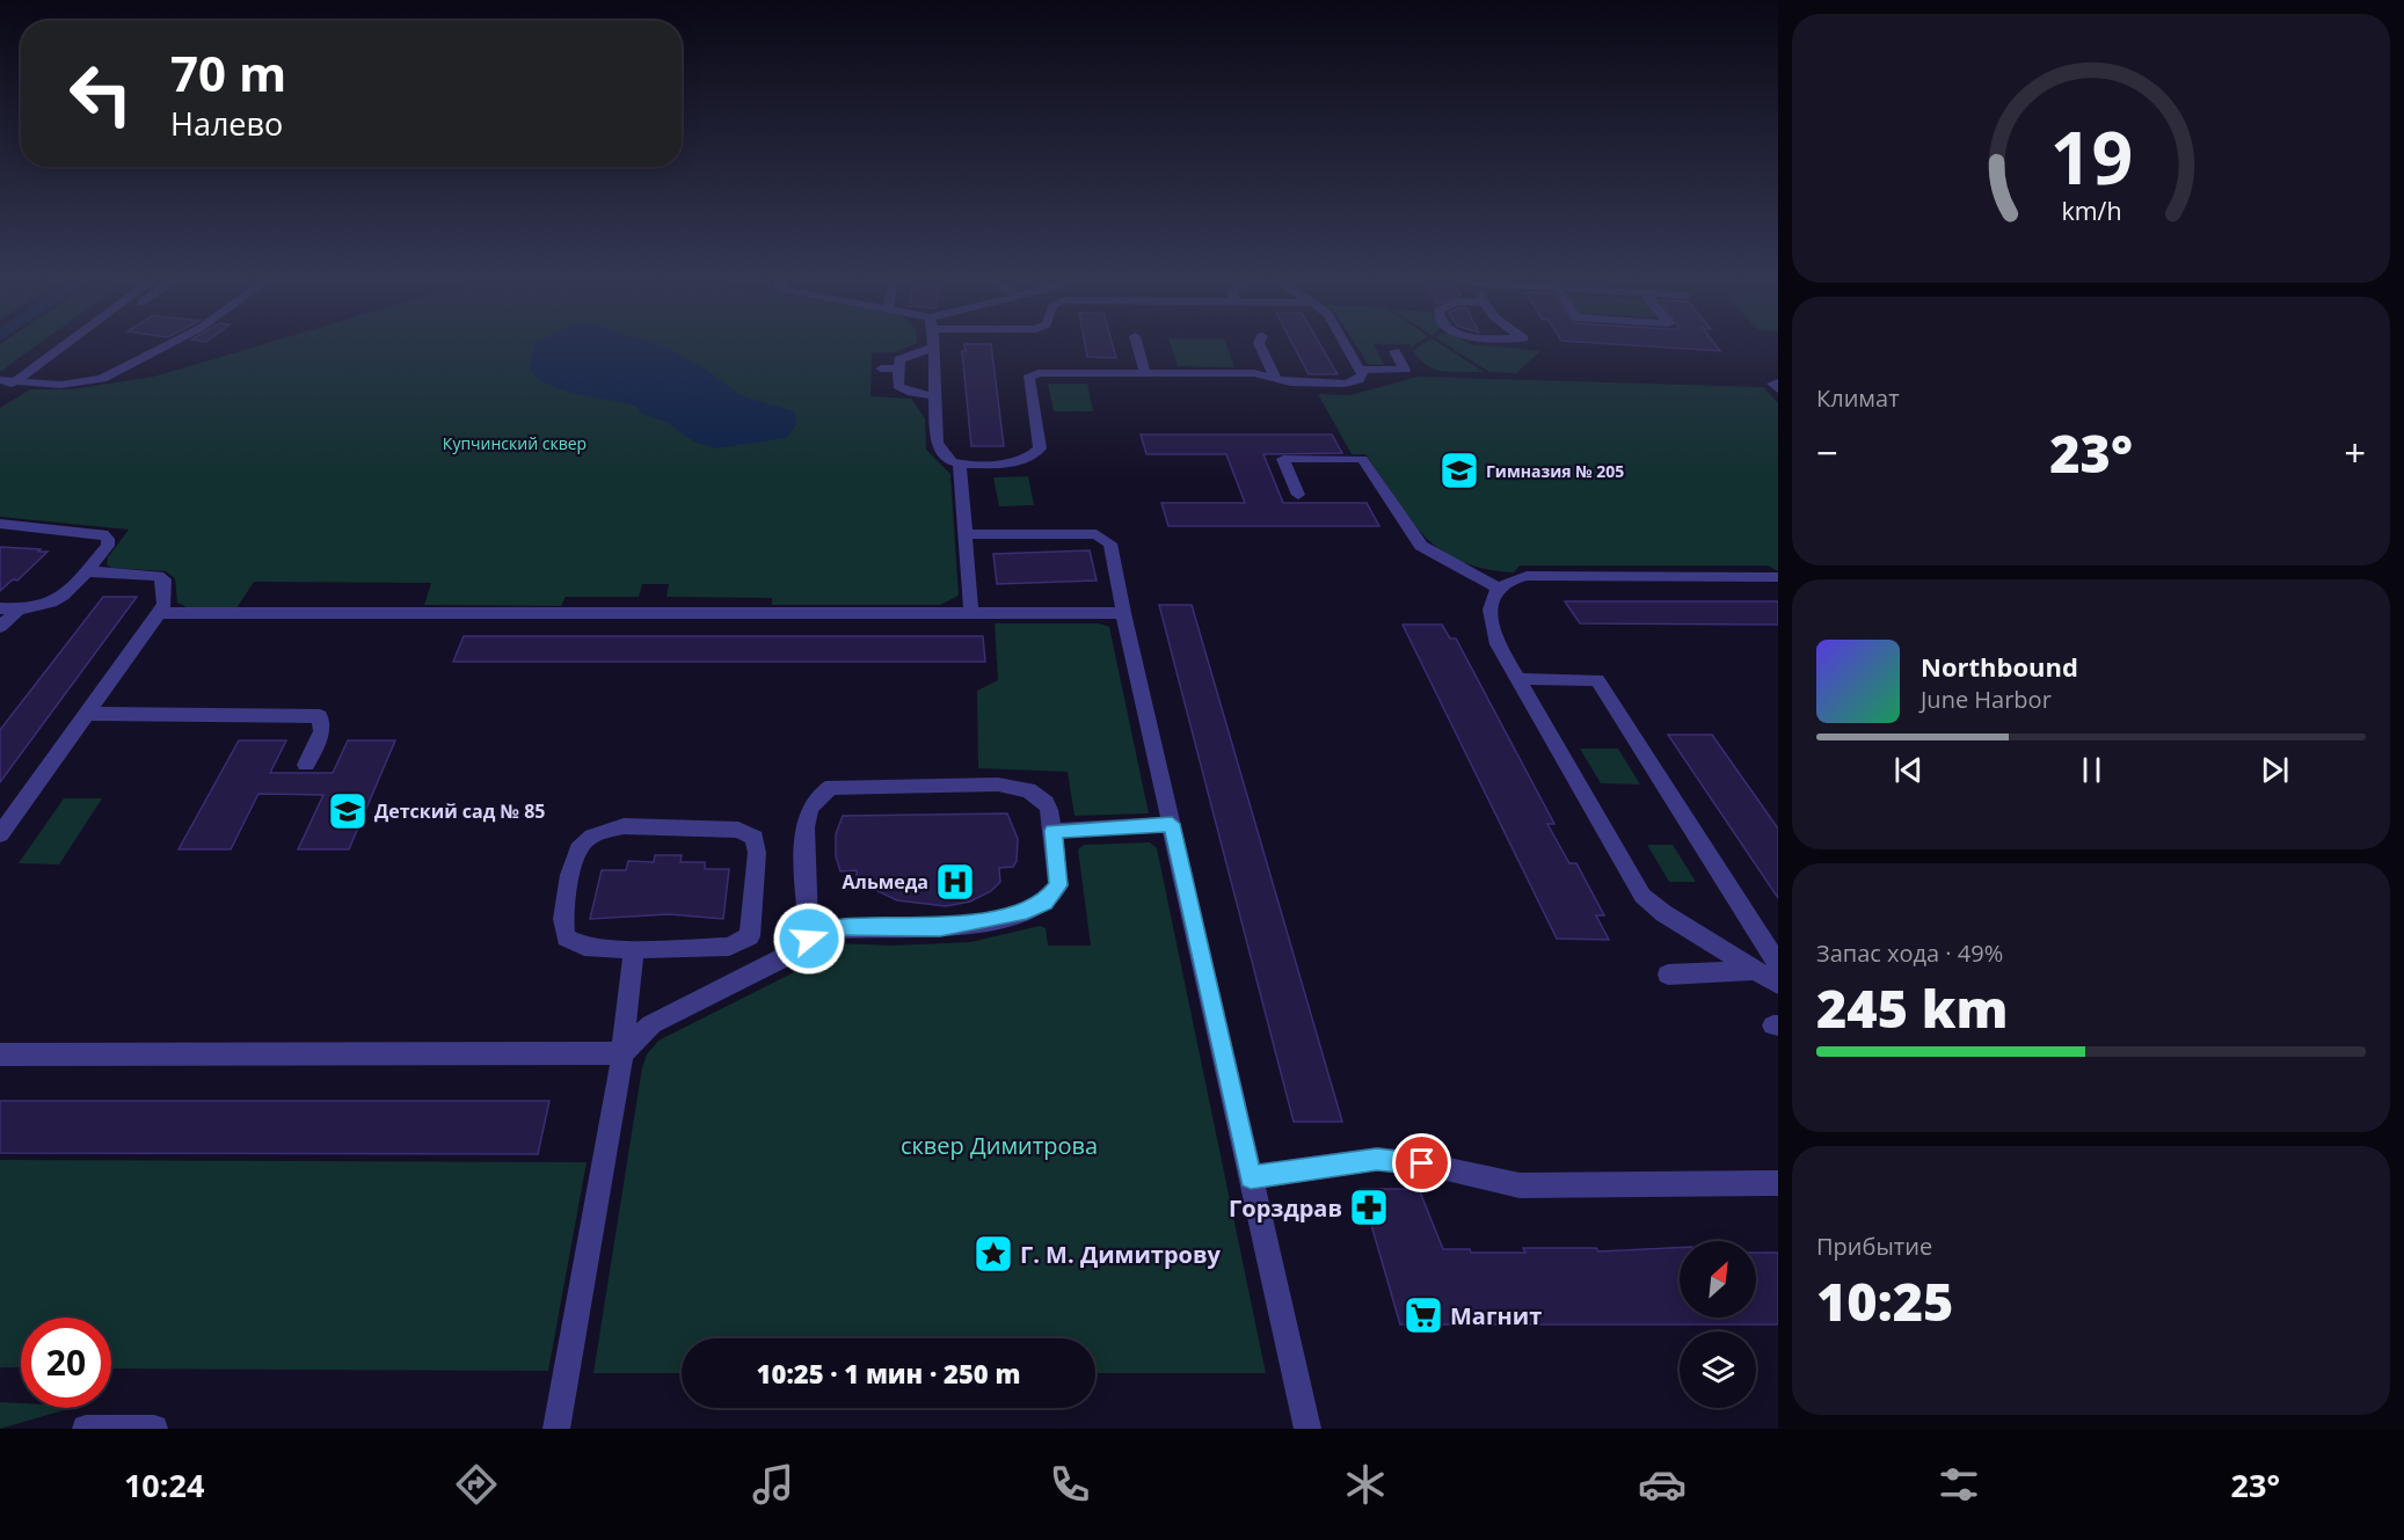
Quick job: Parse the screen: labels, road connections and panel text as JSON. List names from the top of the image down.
{
  "parks": ["Купчинский сквер", "сквер Димитрова"],
  "places": {
    "school or university": ["Гимназия № 205", "Детский сад № 85"],
    "hospital": ["Альмеда"],
    "pharmacy": ["Горздрав"],
    "place": ["Г. М. Димитрову"],
    "supermarket": ["Магнит"]
  },
  "north": "top right",
  "page": {
    "turn": ["70 m", "Налево"],
    "tile": [
      "Климат",
      ["Запас хода · 49%", "245 km"],
      ["Прибытие", "10:25"]
    ],
    "heat": ["−", "23°", "+"],
    "song": ["Northbound", "June Harbor"],
    "limit": "20",
    "trip": "10:25 · 1 мин · 250 m",
    "tabs": ["10:24", "23°"],
    "gauge": ["19", "km/h"]
  }
}
